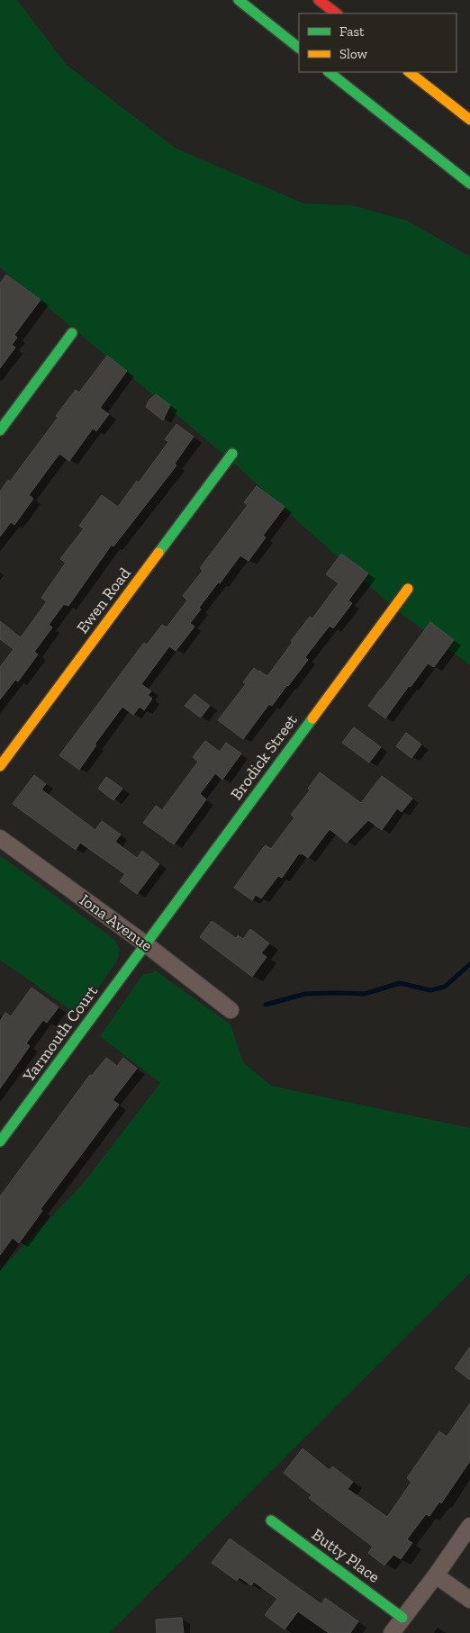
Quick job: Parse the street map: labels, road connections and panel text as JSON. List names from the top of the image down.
{
  "streets": {
    "main road": [
      "Ewen Road",
      "Brodick Street",
      "Yarmouth Court",
      "Butty Place"
    ],
    "street": ["Iona Avenue"]
  },
  "crossings": [
    ["Brodick Street", "Iona Avenue"],
    ["Brodick Street", "Yarmouth Court"],
    ["Iona Avenue", "Yarmouth Court"]
  ],
  "legend": ["Fast", "Slow"]
}
